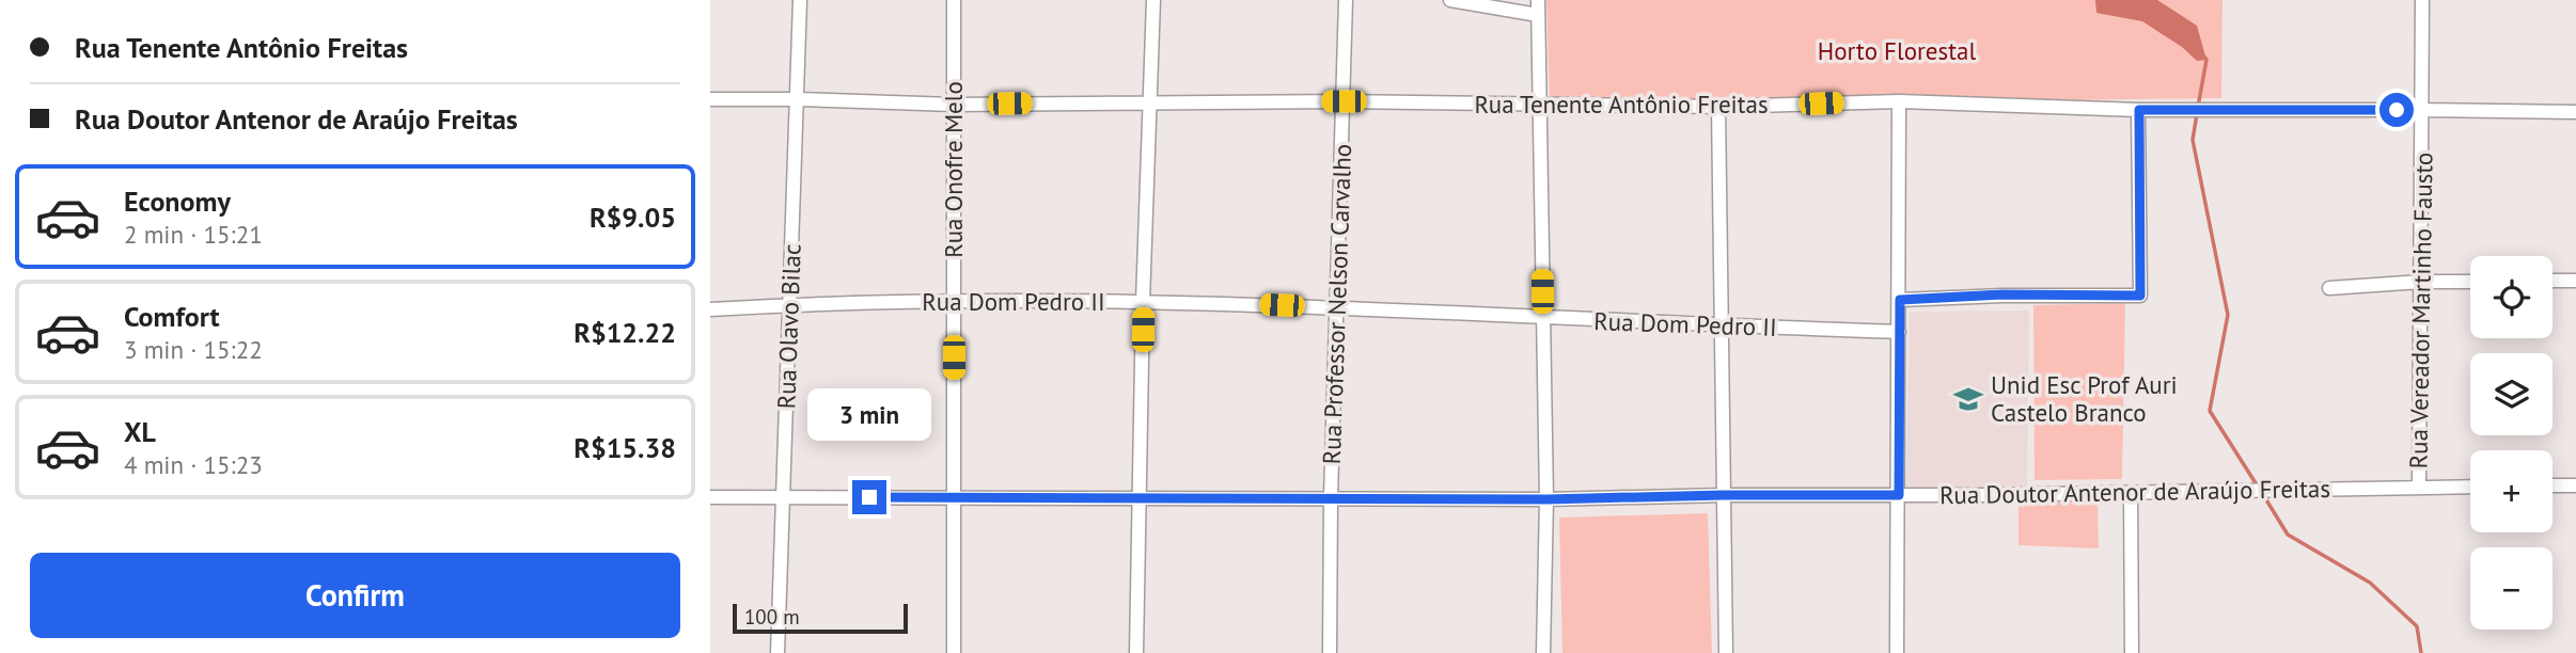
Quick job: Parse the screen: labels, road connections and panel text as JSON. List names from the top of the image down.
{
  "streets": {
    "street": [
      "Rua Tenente Antônio Freitas",
      "Rua Onofre Melo",
      "Rua Dom Pedro II",
      "Rua Professor Nelson Carvalho",
      "Rua Vereador Martinho Fausto",
      "Rua Olavo Bilac",
      "Rua Doutor Antenor de Araújo Freitas"
    ]
  },
  "crossings": [
    ["Rua Tenente Antônio Freitas", "Rua Onofre Melo"],
    ["Rua Tenente Antônio Freitas", "Rua Professor Nelson Carvalho"],
    ["Rua Tenente Antônio Freitas", "Rua Vereador Martinho Fausto"],
    ["Rua Tenente Antônio Freitas", "Rua Olavo Bilac"],
    ["Rua Onofre Melo", "Rua Dom Pedro II"],
    ["Rua Onofre Melo", "Rua Doutor Antenor de Araújo Freitas"],
    ["Rua Dom Pedro II", "Rua Professor Nelson Carvalho"],
    ["Rua Dom Pedro II", "Rua Olavo Bilac"],
    ["Rua Professor Nelson Carvalho", "Rua Doutor Antenor de Araújo Freitas"],
    ["Rua Vereador Martinho Fausto", "Rua Doutor Antenor de Araújo Freitas"],
    ["Rua Olavo Bilac", "Rua Doutor Antenor de Araújo Freitas"]
  ],
  "parks": ["Horto Florestal"],
  "places": {
    "school or university": ["Unid Esc Prof Auri Castelo Branco"]
  },
  "scale_bar": "100 m",
  "page": {
    "banner": ["Rua Tenente Antônio Freitas", "Rua Doutor Antenor de Araújo Freitas"],
    "list": [
      {
        "name": "Economy",
        "note": "2 min · 15:21",
        "value": "R$9.05"
      },
      {
        "name": "Comfort",
        "note": "3 min · 15:22",
        "value": "R$12.22"
      },
      {
        "name": "XL",
        "note": "4 min · 15:23",
        "value": "R$15.38"
      }
    ],
    "map_buttons": ["+", "−"],
    "bubble": "3 min",
    "buttons": "Confirm",
    "scale": "100 m"
  }
}
